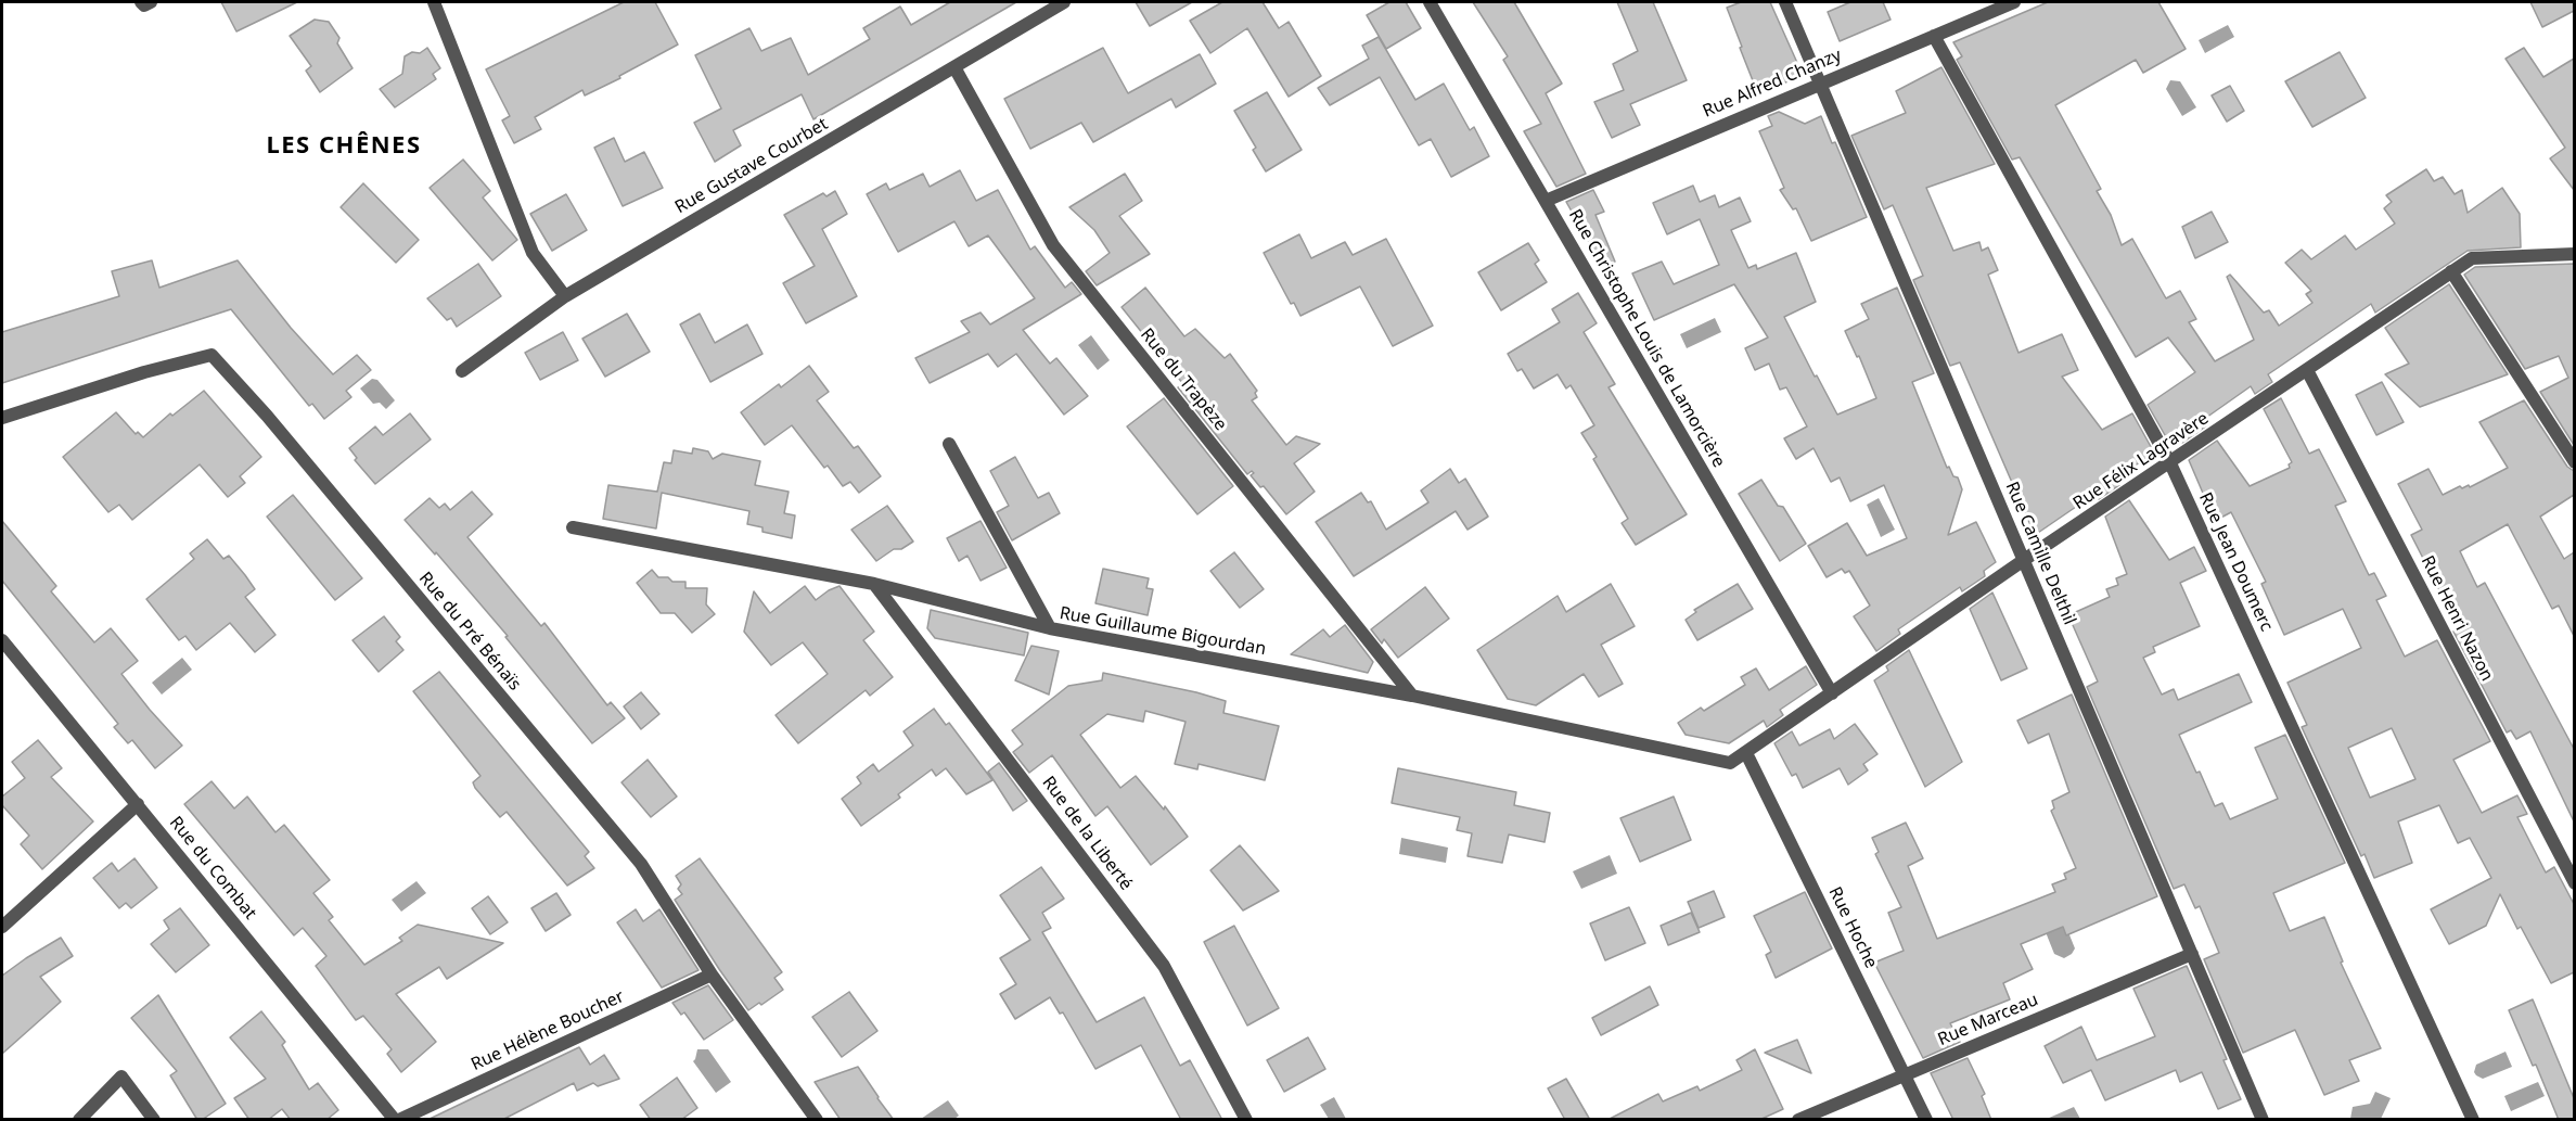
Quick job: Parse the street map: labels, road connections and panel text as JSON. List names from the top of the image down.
{
  "streets": {
    "street": [
      "Rue Alfred Chanzy",
      "Rue Gustave Courbet",
      "Rue Christophe Louis de Lamorcière",
      "Rue du Trapèze",
      "Rue Félix Lagravère",
      "Rue Camille Delthil",
      "Rue Jean Doumerc",
      "Rue Henri Nazon",
      "Rue du Pré Bénaïs",
      "Rue Guillaume Bigourdan",
      "Rue de la Liberté",
      "Rue du Combat",
      "Rue Hoche",
      "Rue Marceau",
      "Rue Hélène Boucher"
    ]
  },
  "crossings": [
    ["Rue Alfred Chanzy", "Rue Christophe Louis de Lamorcière"],
    ["Rue Alfred Chanzy", "Rue Camille Delthil"],
    ["Rue Alfred Chanzy", "Rue Jean Doumerc"],
    ["Rue Gustave Courbet", "Rue du Trapèze"],
    ["Rue Christophe Louis de Lamorcière", "Rue Félix Lagravère"],
    ["Rue du Trapèze", "Rue Guillaume Bigourdan"],
    ["Rue Félix Lagravère", "Rue Camille Delthil"],
    ["Rue Félix Lagravère", "Rue Jean Doumerc"],
    ["Rue Félix Lagravère", "Rue Henri Nazon"],
    ["Rue Félix Lagravère", "Rue Guillaume Bigourdan"],
    ["Rue Félix Lagravère", "Rue Hoche"],
    ["Rue Camille Delthil", "Rue Marceau"],
    ["Rue du Pré Bénaïs", "Rue Hélène Boucher"],
    ["Rue Guillaume Bigourdan", "Rue de la Liberté"],
    ["Rue Guillaume Bigourdan", "Rue Hoche"],
    ["Rue du Combat", "Rue Hélène Boucher"],
    ["Rue Hoche", "Rue Marceau"]
  ],
  "districts": ["LES CHÊNES"]
}
